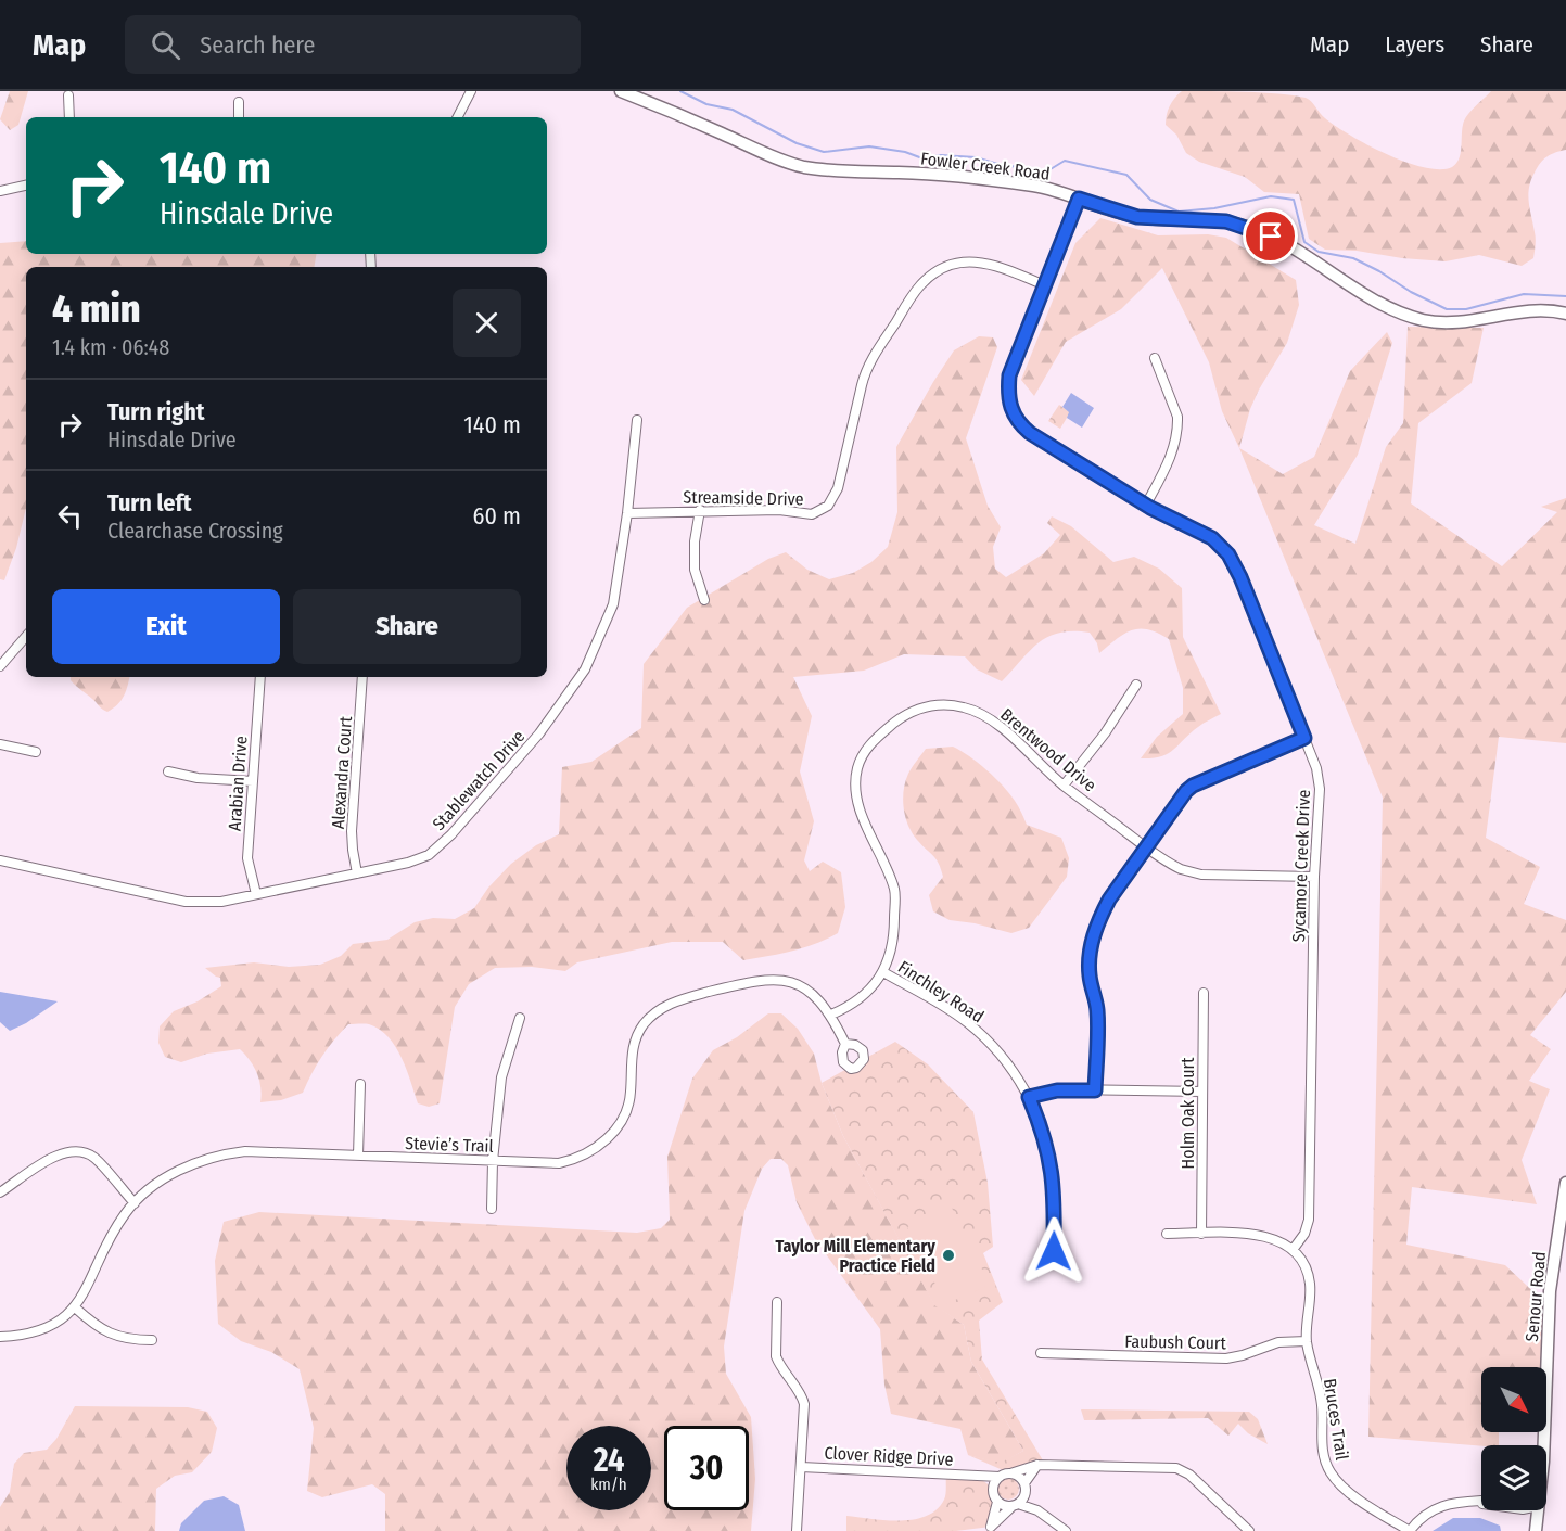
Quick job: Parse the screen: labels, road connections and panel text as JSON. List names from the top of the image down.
{
  "streets": {
    "main road": ["Fowler Creek Road", "Senour Road"],
    "street": [
      "Streamside Drive",
      "Brentwood Drive",
      "Alexandra Court",
      "Stablewatch Drive",
      "Arabian Drive",
      "Sycamore Creek Drive",
      "Finchley Road",
      "Holm Oak Court",
      "Stevie’s Trail",
      "Faubush Court",
      "Bruces Trail",
      "Clover Ridge Drive"
    ]
  },
  "crossings": [
    ["Fowler Creek Road", "Sycamore Creek Drive"],
    ["Streamside Drive", "Stablewatch Drive"],
    ["Streamside Drive", "Sycamore Creek Drive"],
    ["Brentwood Drive", "Sycamore Creek Drive"],
    ["Brentwood Drive", "Finchley Road"],
    ["Brentwood Drive", "Stevie’s Trail"],
    ["Alexandra Court", "Stablewatch Drive"],
    ["Stablewatch Drive", "Arabian Drive"],
    ["Sycamore Creek Drive", "Bruces Trail"],
    ["Faubush Court", "Bruces Trail"]
  ],
  "places": ["Taylor Mill Elementary Practice Field"],
  "north": "bottom right",
  "page": {
    "header": "Map",
    "search": "Search here",
    "nav": ["Map", "Layers", "Share"],
    "turn": ["140 m", "Hinsdale Drive"],
    "heading": ["4 min", "1.4 km · 06:48"],
    "list": [
      {
        "name": "Turn right",
        "note": "Hinsdale Drive",
        "value": "140 m"
      },
      {
        "name": "Turn left",
        "note": "Clearchase Crossing",
        "value": "60 m"
      }
    ],
    "buttons": ["Exit", "Share"],
    "speed": "24 km/h",
    "limit": "30"
  }
}
